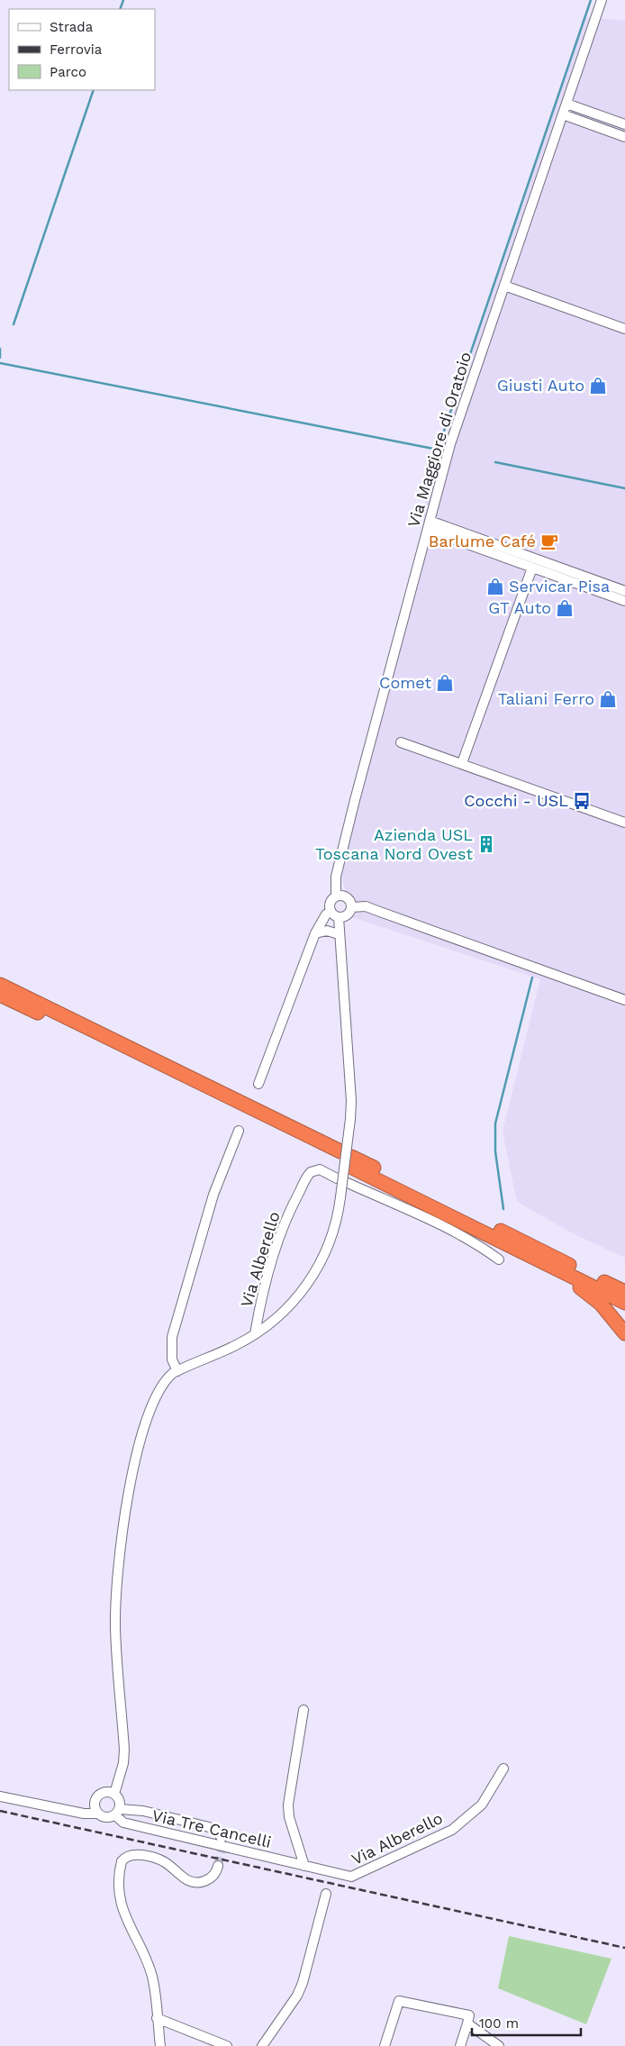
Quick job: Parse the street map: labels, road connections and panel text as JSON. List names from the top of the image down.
{
  "streets": {
    "street": ["Via Maggiore di Oratoio", "Via Alberello", "Via Tre Cancelli"]
  },
  "crossings": [
    ["Via Alberello", "Via Tre Cancelli"]
  ],
  "places": {
    "shop": [
      "Giusti Auto",
      "Servicar Pisa",
      "GT Auto",
      "Comet",
      "Taliani Ferro"
    ],
    "cafe": ["Barlume Café"],
    "bus stop": ["Cocchi - USL"],
    "building": ["Azienda USL Toscana Nord Ovest"]
  },
  "legend": ["Strada", "Ferrovia", "Parco"],
  "scale_bar": "100 m"
}
